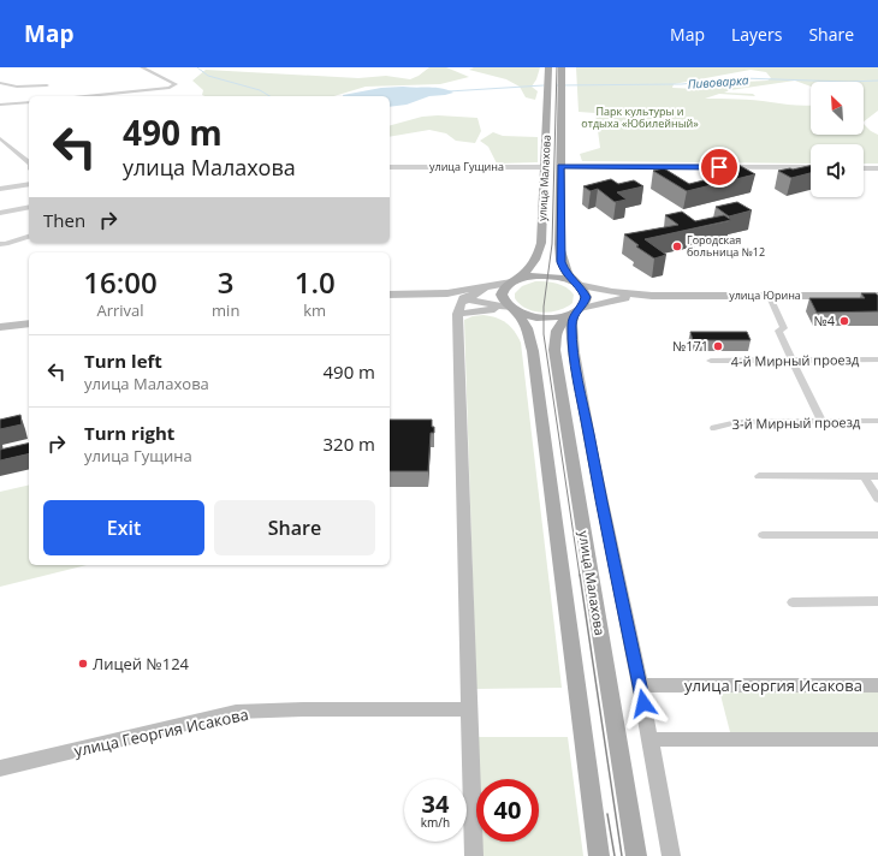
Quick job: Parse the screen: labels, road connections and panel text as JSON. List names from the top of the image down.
{
  "streets": {
    "main road": ["улица Малахова"],
    "street": [
      "улица Гущина",
      "улица Юрина",
      "4-й Мирный проезд",
      "3-й Мирный проезд",
      "улица Георгия Исакова"
    ]
  },
  "crossings": [
    ["улица Гущина", "улица Малахова"],
    ["улица Малахова", "улица Юрина"]
  ],
  "water": ["Пивоварка"],
  "parks": ["Парк культуры и отдыха «Юбилейный»"],
  "places": [
    "Городская больница №12",
    "№4",
    "№171",
    "Лицей №124"
  ],
  "north": "top left",
  "page": {
    "header": "Map",
    "nav": ["Map", "Layers", "Share"],
    "turn": ["490 m", "улица Малахова"],
    "then": "Then",
    "eta": [
      "16:00",
      "Arrival",
      "3",
      "min",
      "1.0",
      "km"
    ],
    "list": [
      {
        "name": "Turn left",
        "note": "улица Малахова",
        "value": "490 m"
      },
      {
        "name": "Turn right",
        "note": "улица Гущина",
        "value": "320 m"
      }
    ],
    "buttons": ["Exit", "Share"],
    "speed": "34 km/h",
    "limit": "40"
  }
}
